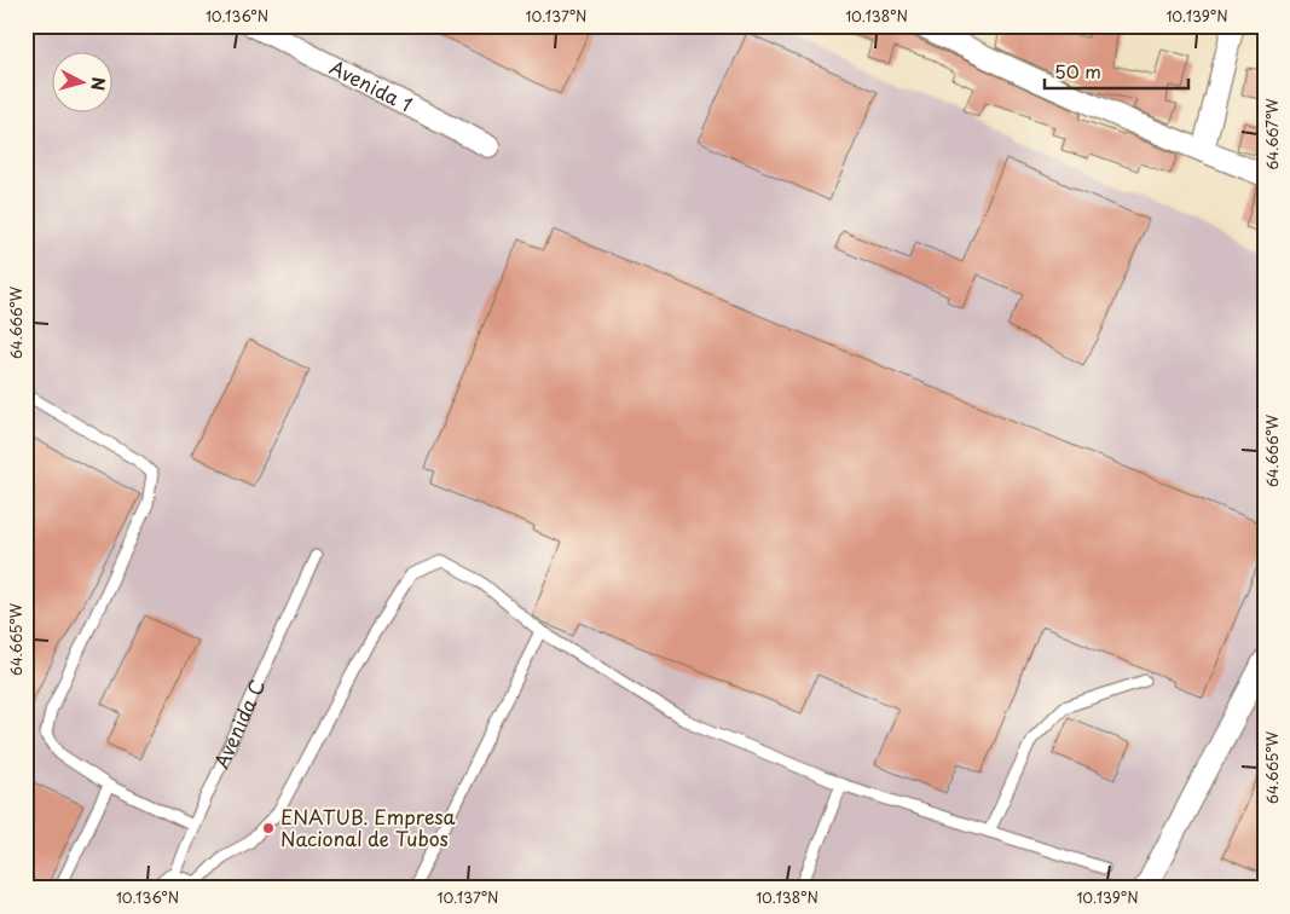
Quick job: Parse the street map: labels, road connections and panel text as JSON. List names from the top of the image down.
{
  "streets": {
    "street": ["Avenida 1"],
    "lane": ["Avenida C"]
  },
  "places": ["ENATUB. Empresa Nacional de Tubos"],
  "scale_bar": "50 m",
  "north": "right",
  "coordinates": [
    "10.136°N",
    "10.137°N",
    "10.138°N",
    "10.139°N",
    "64.667°W",
    "64.666°W",
    "64.665°W"
  ]
}
